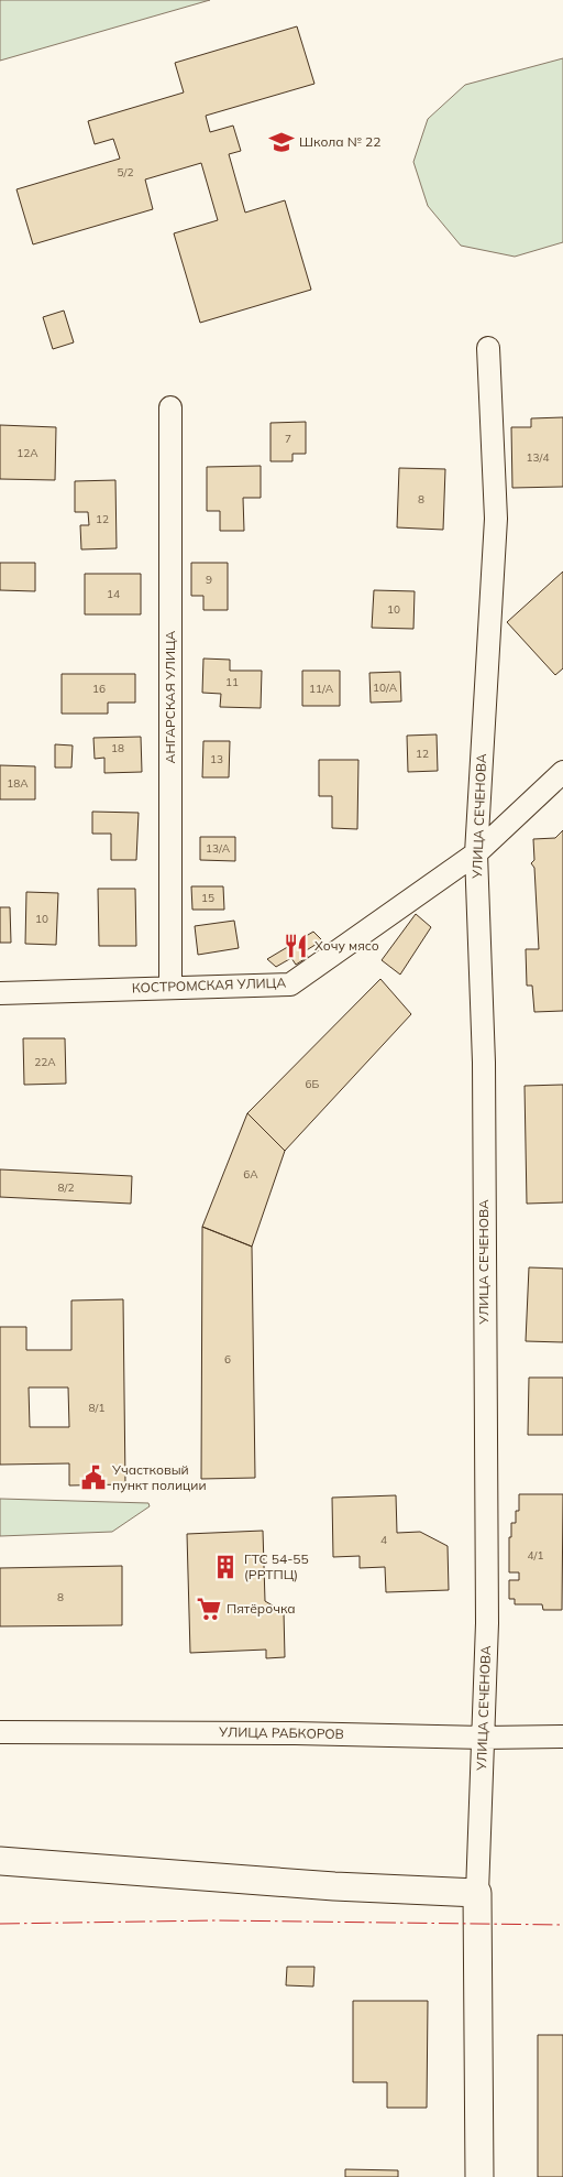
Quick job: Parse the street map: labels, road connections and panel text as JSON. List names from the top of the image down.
{
  "streets": {
    "street": [
      "АНГАРСКАЯ УЛИЦА",
      "УЛИЦА СЕЧЕНОВА",
      "КОСТРОМСКАЯ УЛИЦА",
      "УЛИЦА РАБКОРОВ"
    ]
  },
  "crossings": [
    ["АНГАРСКАЯ УЛИЦА", "КОСТРОМСКАЯ УЛИЦА"],
    ["УЛИЦА СЕЧЕНОВА", "КОСТРОМСКАЯ УЛИЦА"],
    ["УЛИЦА СЕЧЕНОВА", "УЛИЦА РАБКОРОВ"]
  ],
  "places": {
    "school or university": ["Школа № 22"],
    "restaurant": ["Хочу мясо"],
    "public building": ["Участковый пункт полиции"],
    "building": ["ГТС 54-55 (РРТПЦ)"],
    "supermarket": ["Пятёрочка"]
  },
  "house_numbers": [
    "5/2",
    "7",
    "12А",
    "13/4",
    "8",
    "12",
    "9",
    "14",
    "10",
    "11",
    "10/А",
    "16",
    "11/А",
    "18",
    "12",
    "13",
    "18А",
    "13/А",
    "15",
    "10",
    "22А",
    "6Б",
    "6А",
    "8/2",
    "6",
    "8/1",
    "4",
    "4/1",
    "8"
  ]
}
